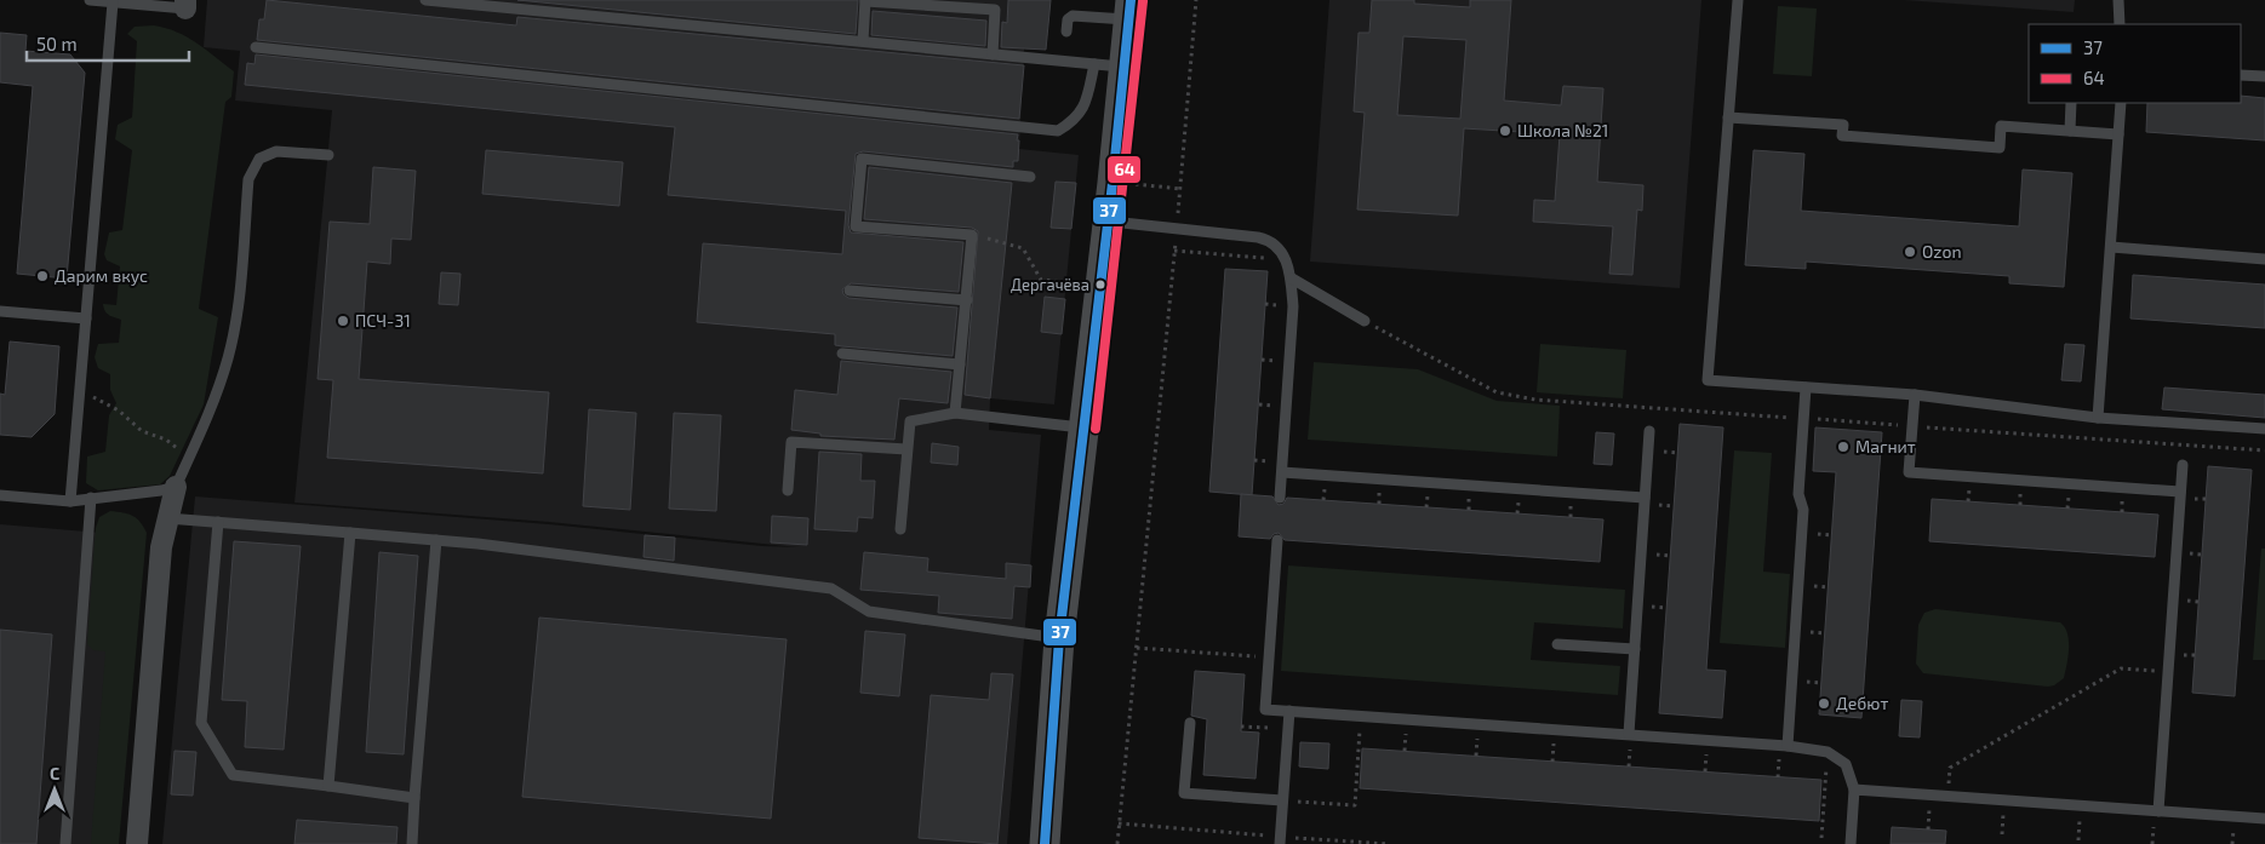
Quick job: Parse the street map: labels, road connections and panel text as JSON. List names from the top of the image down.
{
  "places": [
    "Школа №21",
    "Ozon",
    "Дарим вкус",
    "Дергачёва",
    "ПСЧ-31",
    "Магнит",
    "Дебют"
  ],
  "lines": ["transit line 37", "transit line 64"],
  "legend": ["37", "64"],
  "scale_bar": "50 m",
  "north": "top"
}
